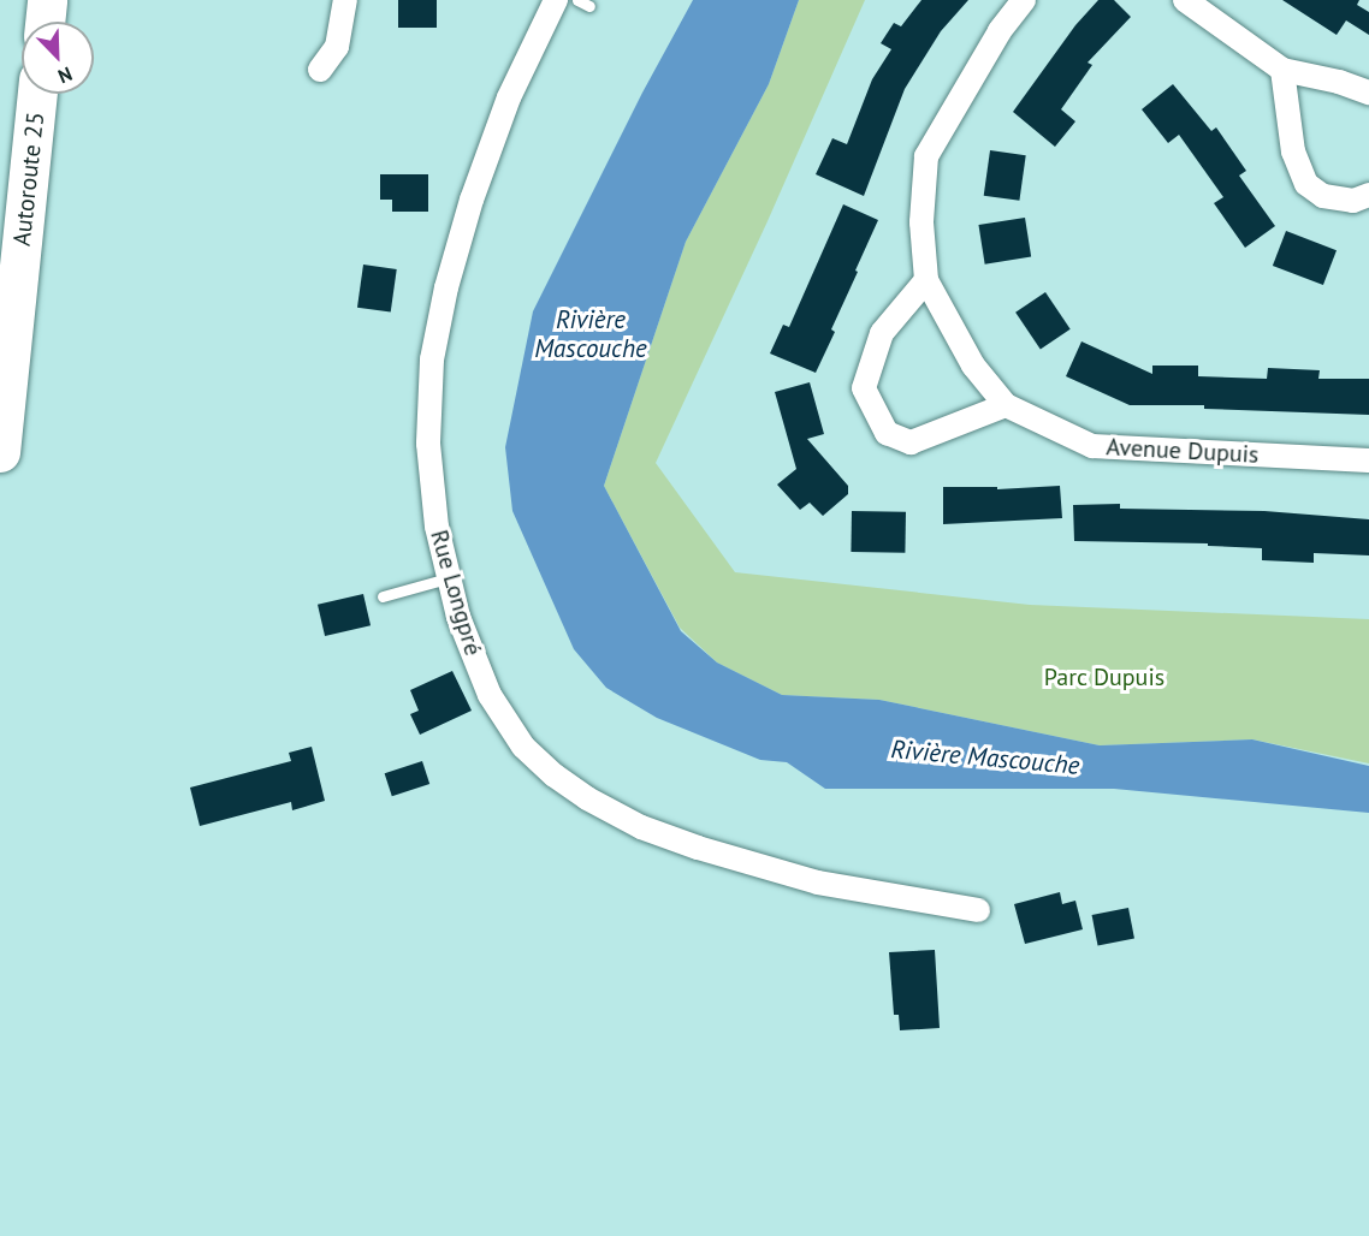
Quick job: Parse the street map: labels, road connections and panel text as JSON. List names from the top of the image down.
{
  "streets": {
    "highway": ["Autoroute 25"],
    "street": ["Avenue Dupuis", "Rue Longpré"]
  },
  "water": ["Rivière Mascouche"],
  "parks": ["Parc Dupuis"],
  "north": "bottom right"
}
